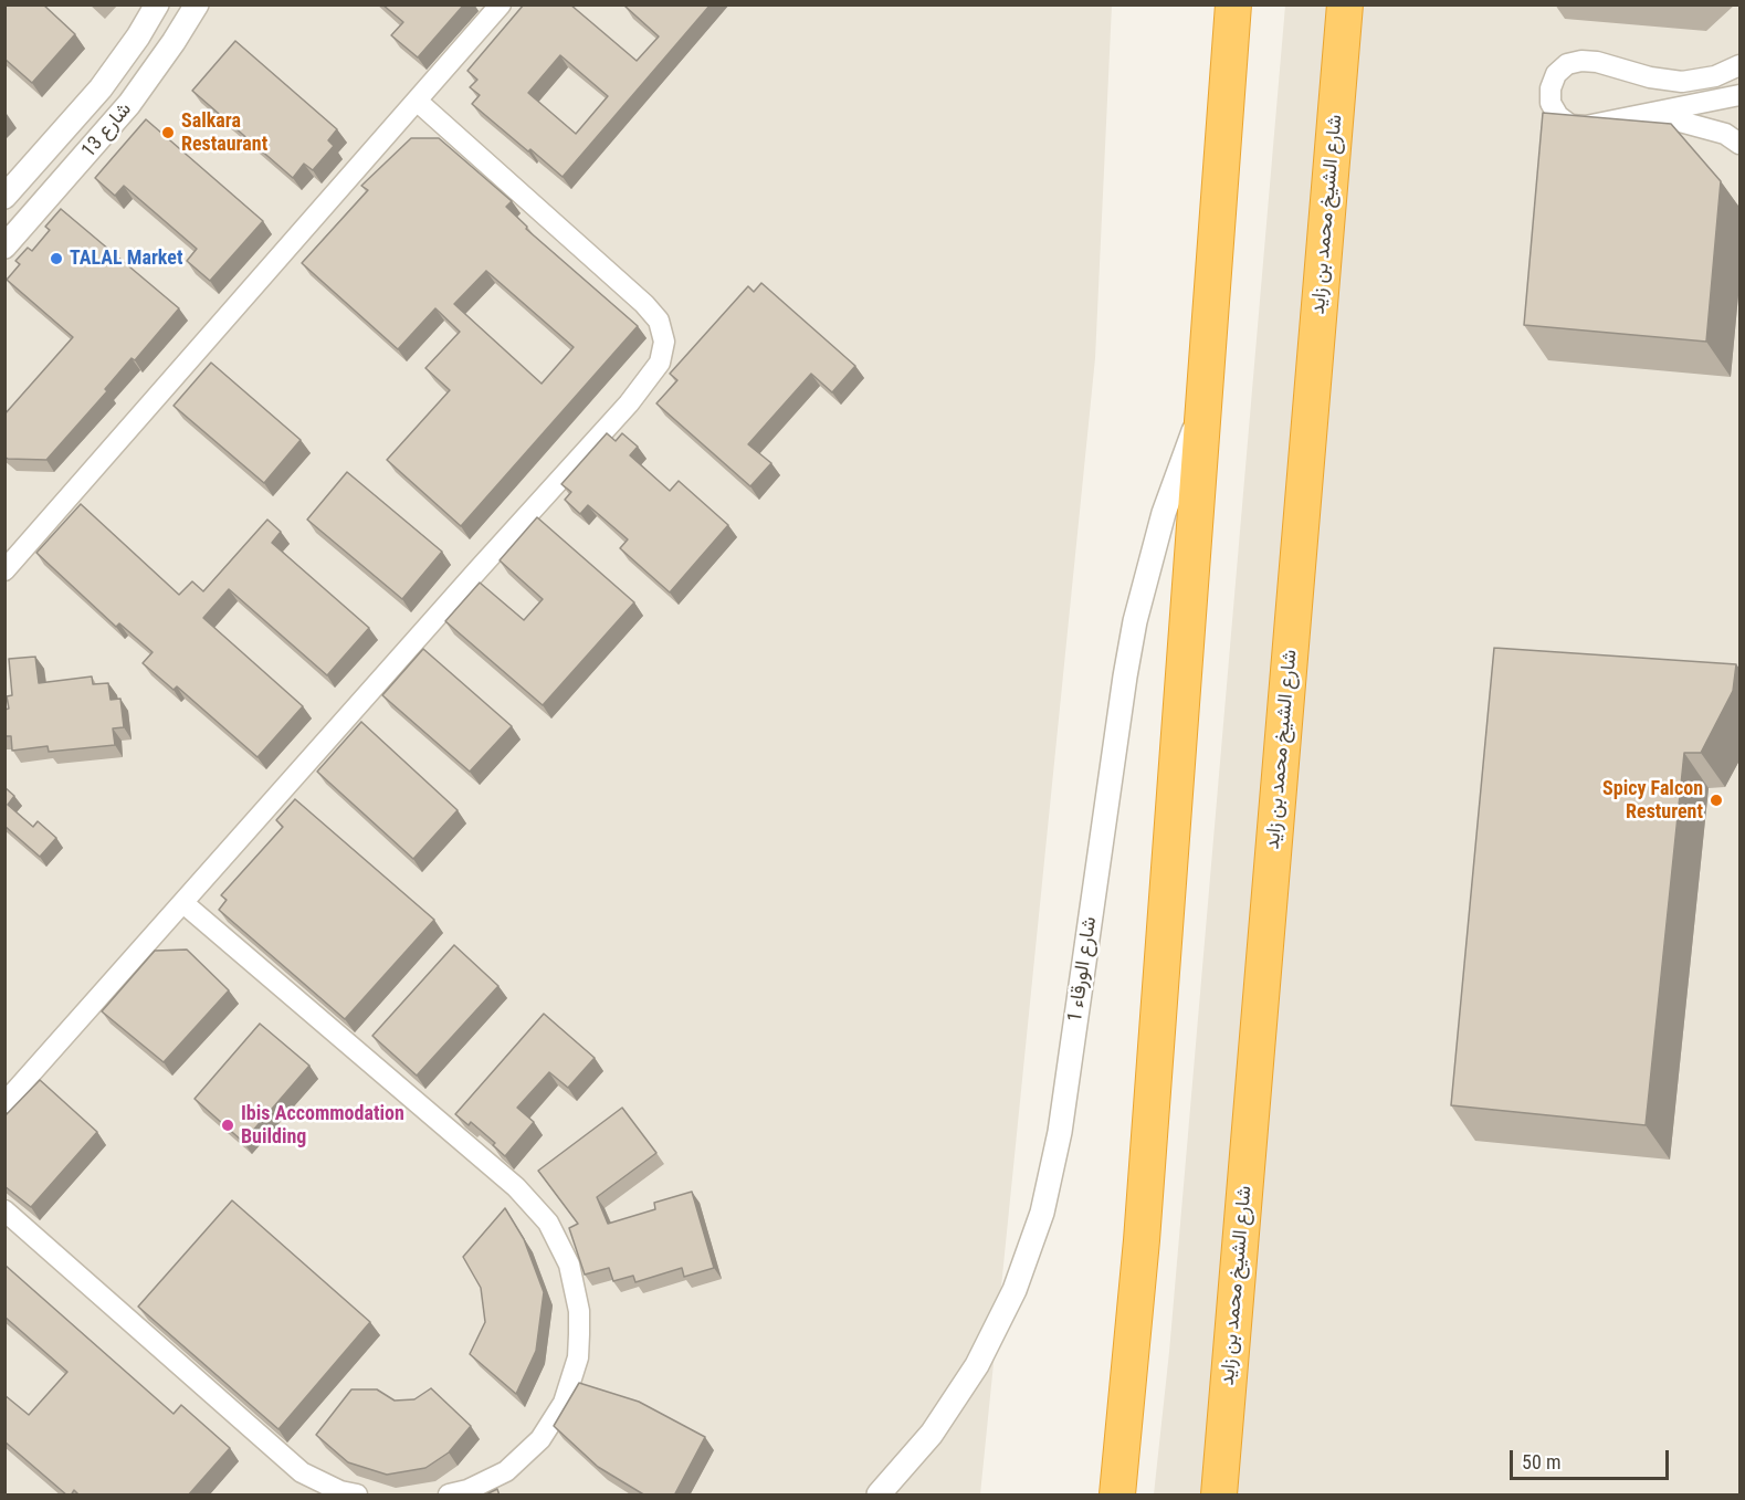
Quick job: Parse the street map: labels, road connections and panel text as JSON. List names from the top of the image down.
{
  "streets": {
    "highway": ["شارع الشيخ محمد بن زايد"],
    "street": ["شارع 13", "شارع الورقاء 1"]
  },
  "places": [
    "Salkara Restaurant",
    "TALAL Market",
    "Spicy Falcon Resturent",
    "Ibis Accommodation Building"
  ],
  "scale_bar": "50 m"
}
